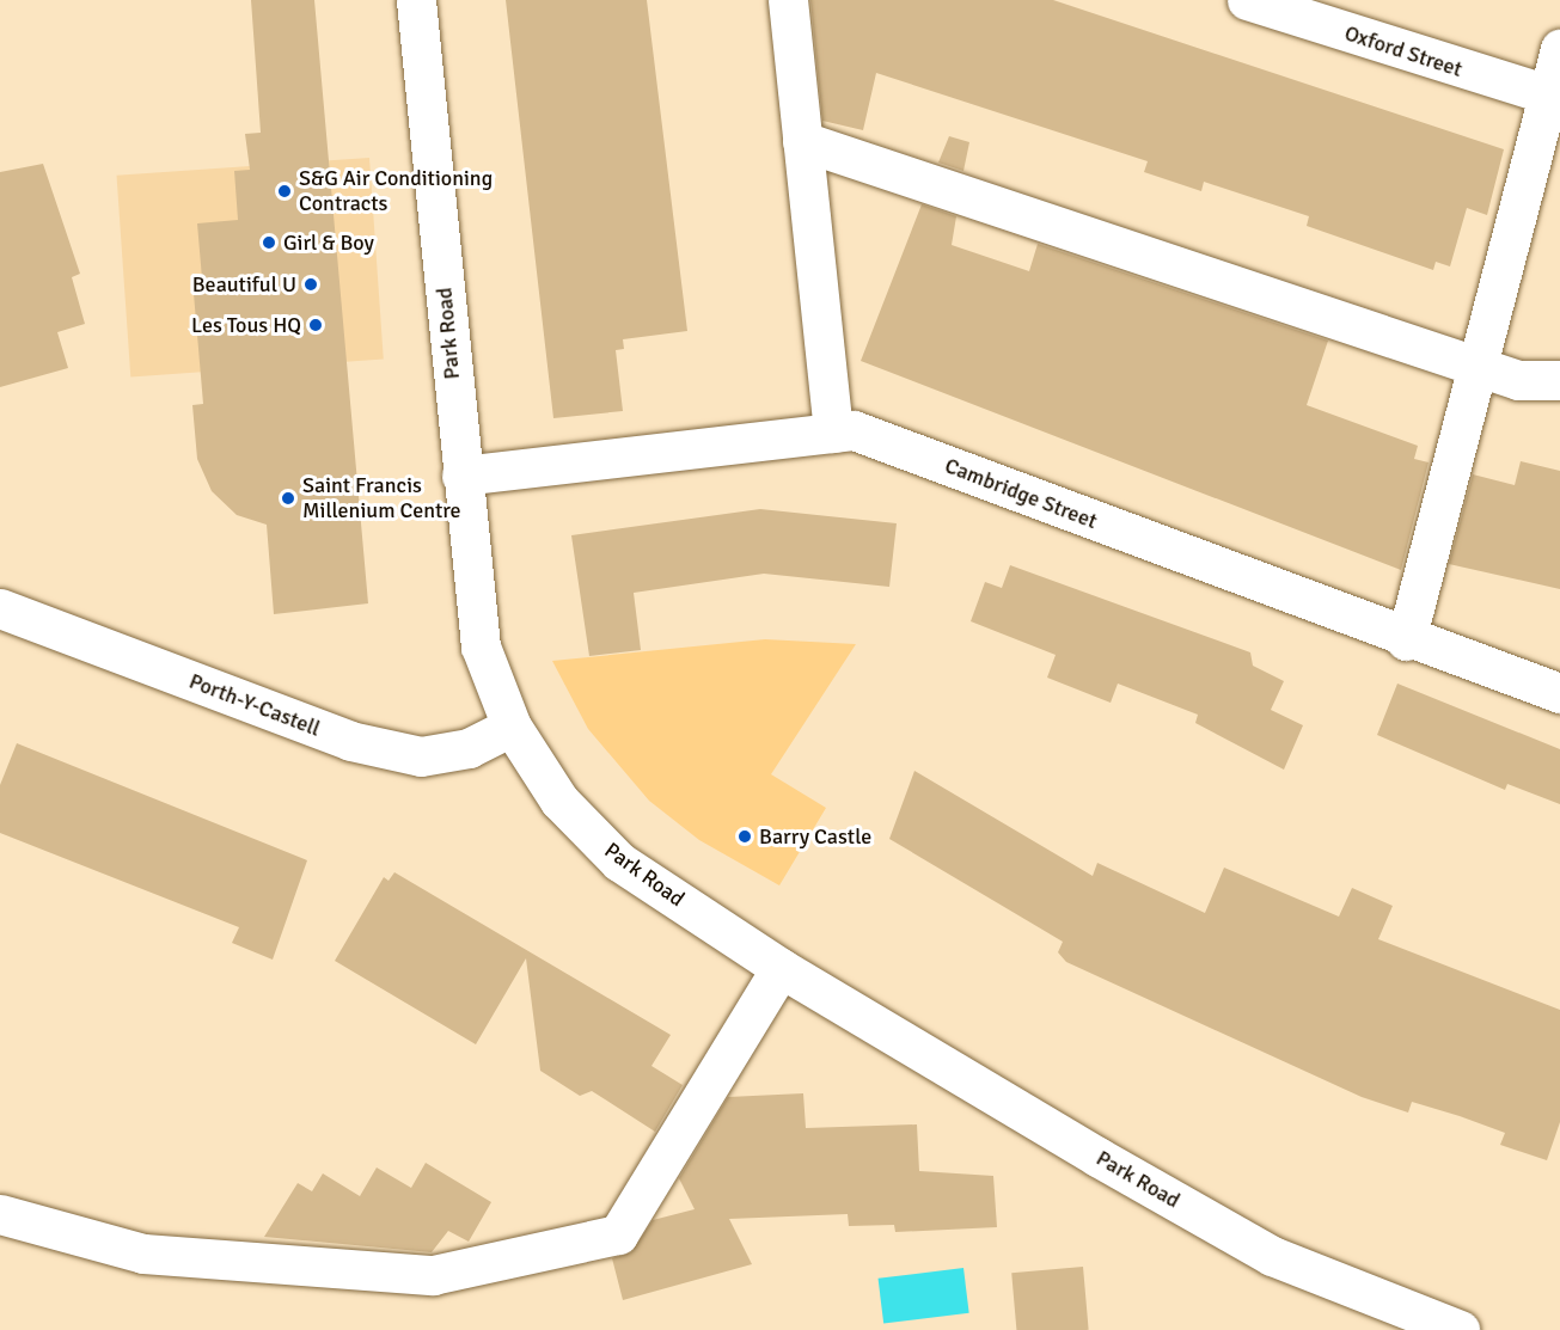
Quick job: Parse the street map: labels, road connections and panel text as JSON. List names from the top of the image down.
{
  "streets": {
    "street": [
      "Oxford Street",
      "Park Road",
      "Cambridge Street",
      "Porth-Y-Castell"
    ]
  },
  "crossings": [
    ["Park Road", "Cambridge Street"],
    ["Park Road", "Porth-Y-Castell"]
  ],
  "places": [
    "S&G Air Conditioning Contracts",
    "Girl & Boy",
    "Beautiful U",
    "Les Tous HQ",
    "Saint Francis Millenium Centre",
    "Barry Castle"
  ]
}
